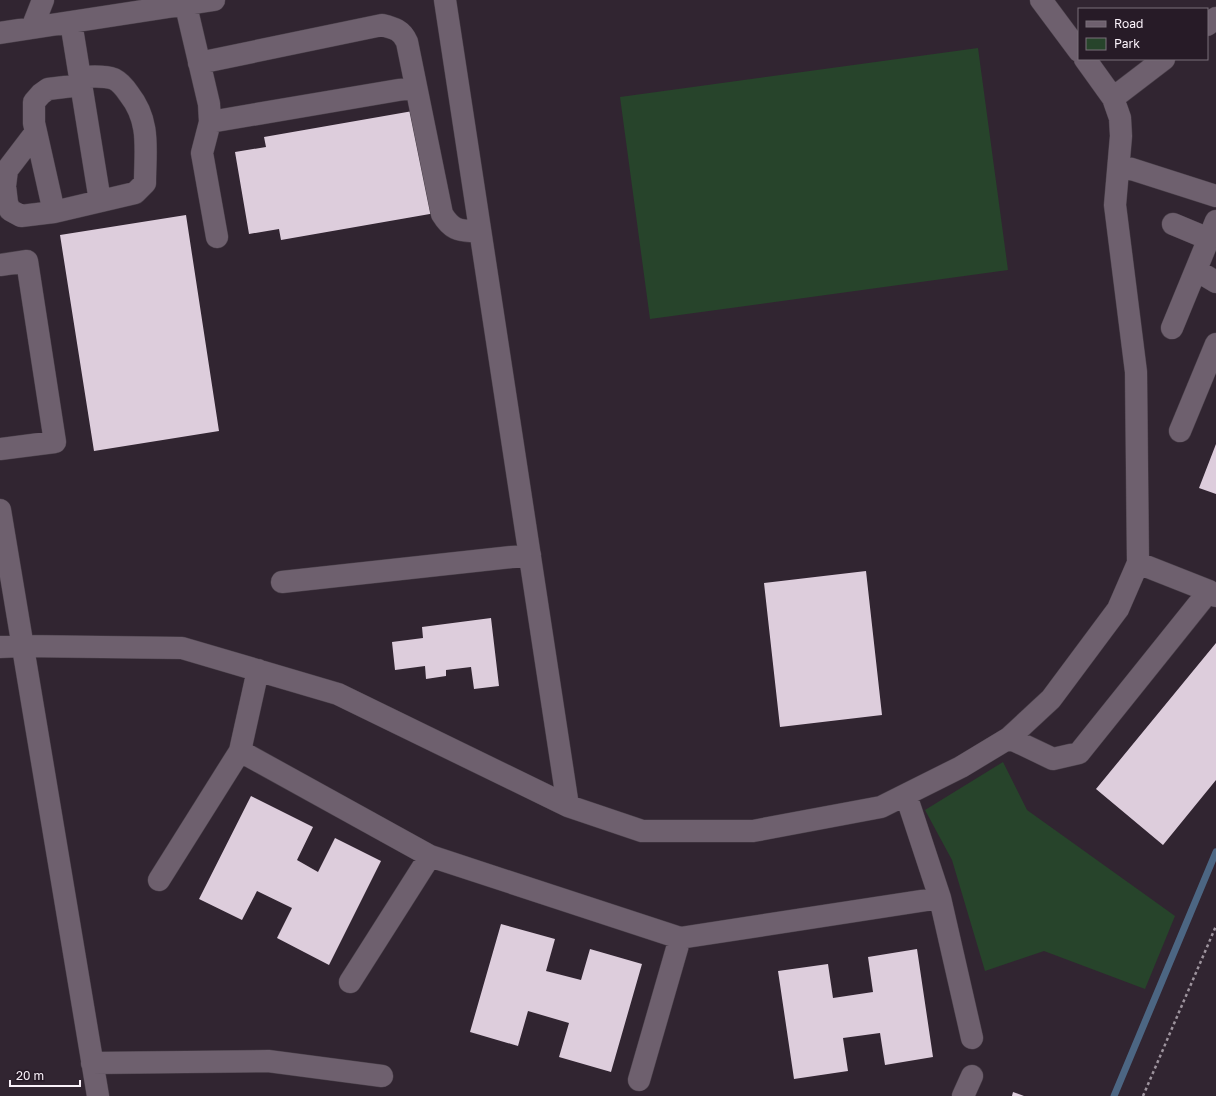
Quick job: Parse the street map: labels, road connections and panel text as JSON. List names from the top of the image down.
{
  "legend": ["Road", "Park"],
  "scale_bar": "20 m"
}
